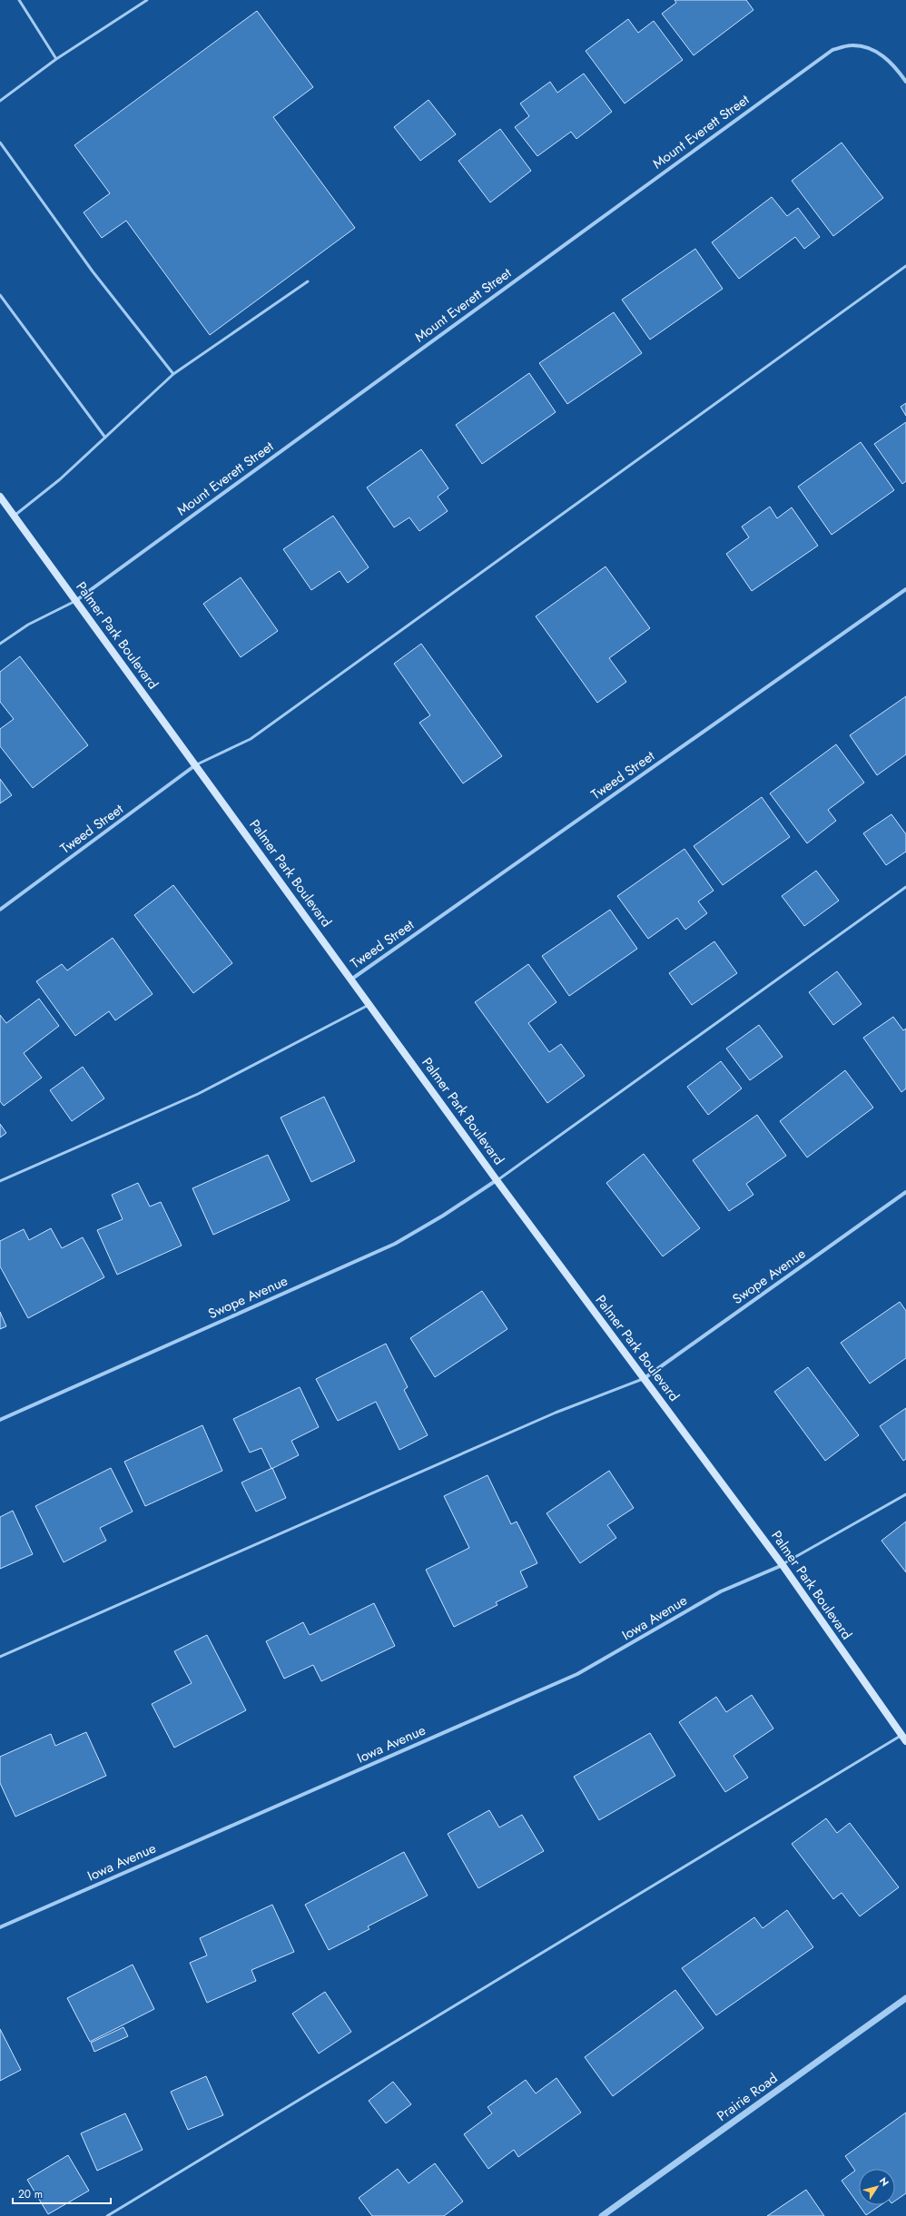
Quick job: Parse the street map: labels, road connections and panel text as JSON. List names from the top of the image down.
{
  "streets": {
    "main road": ["Palmer Park Boulevard"],
    "street": [
      "Mount Everett Street",
      "Tweed Street",
      "Swope Avenue",
      "Iowa Avenue",
      "Prairie Road"
    ]
  },
  "crossings": [
    ["Mount Everett Street", "Palmer Park Boulevard"],
    ["Palmer Park Boulevard", "Tweed Street"],
    ["Palmer Park Boulevard", "Swope Avenue"],
    ["Palmer Park Boulevard", "Iowa Avenue"]
  ],
  "scale_bar": "20 m",
  "north": "top right"
}
